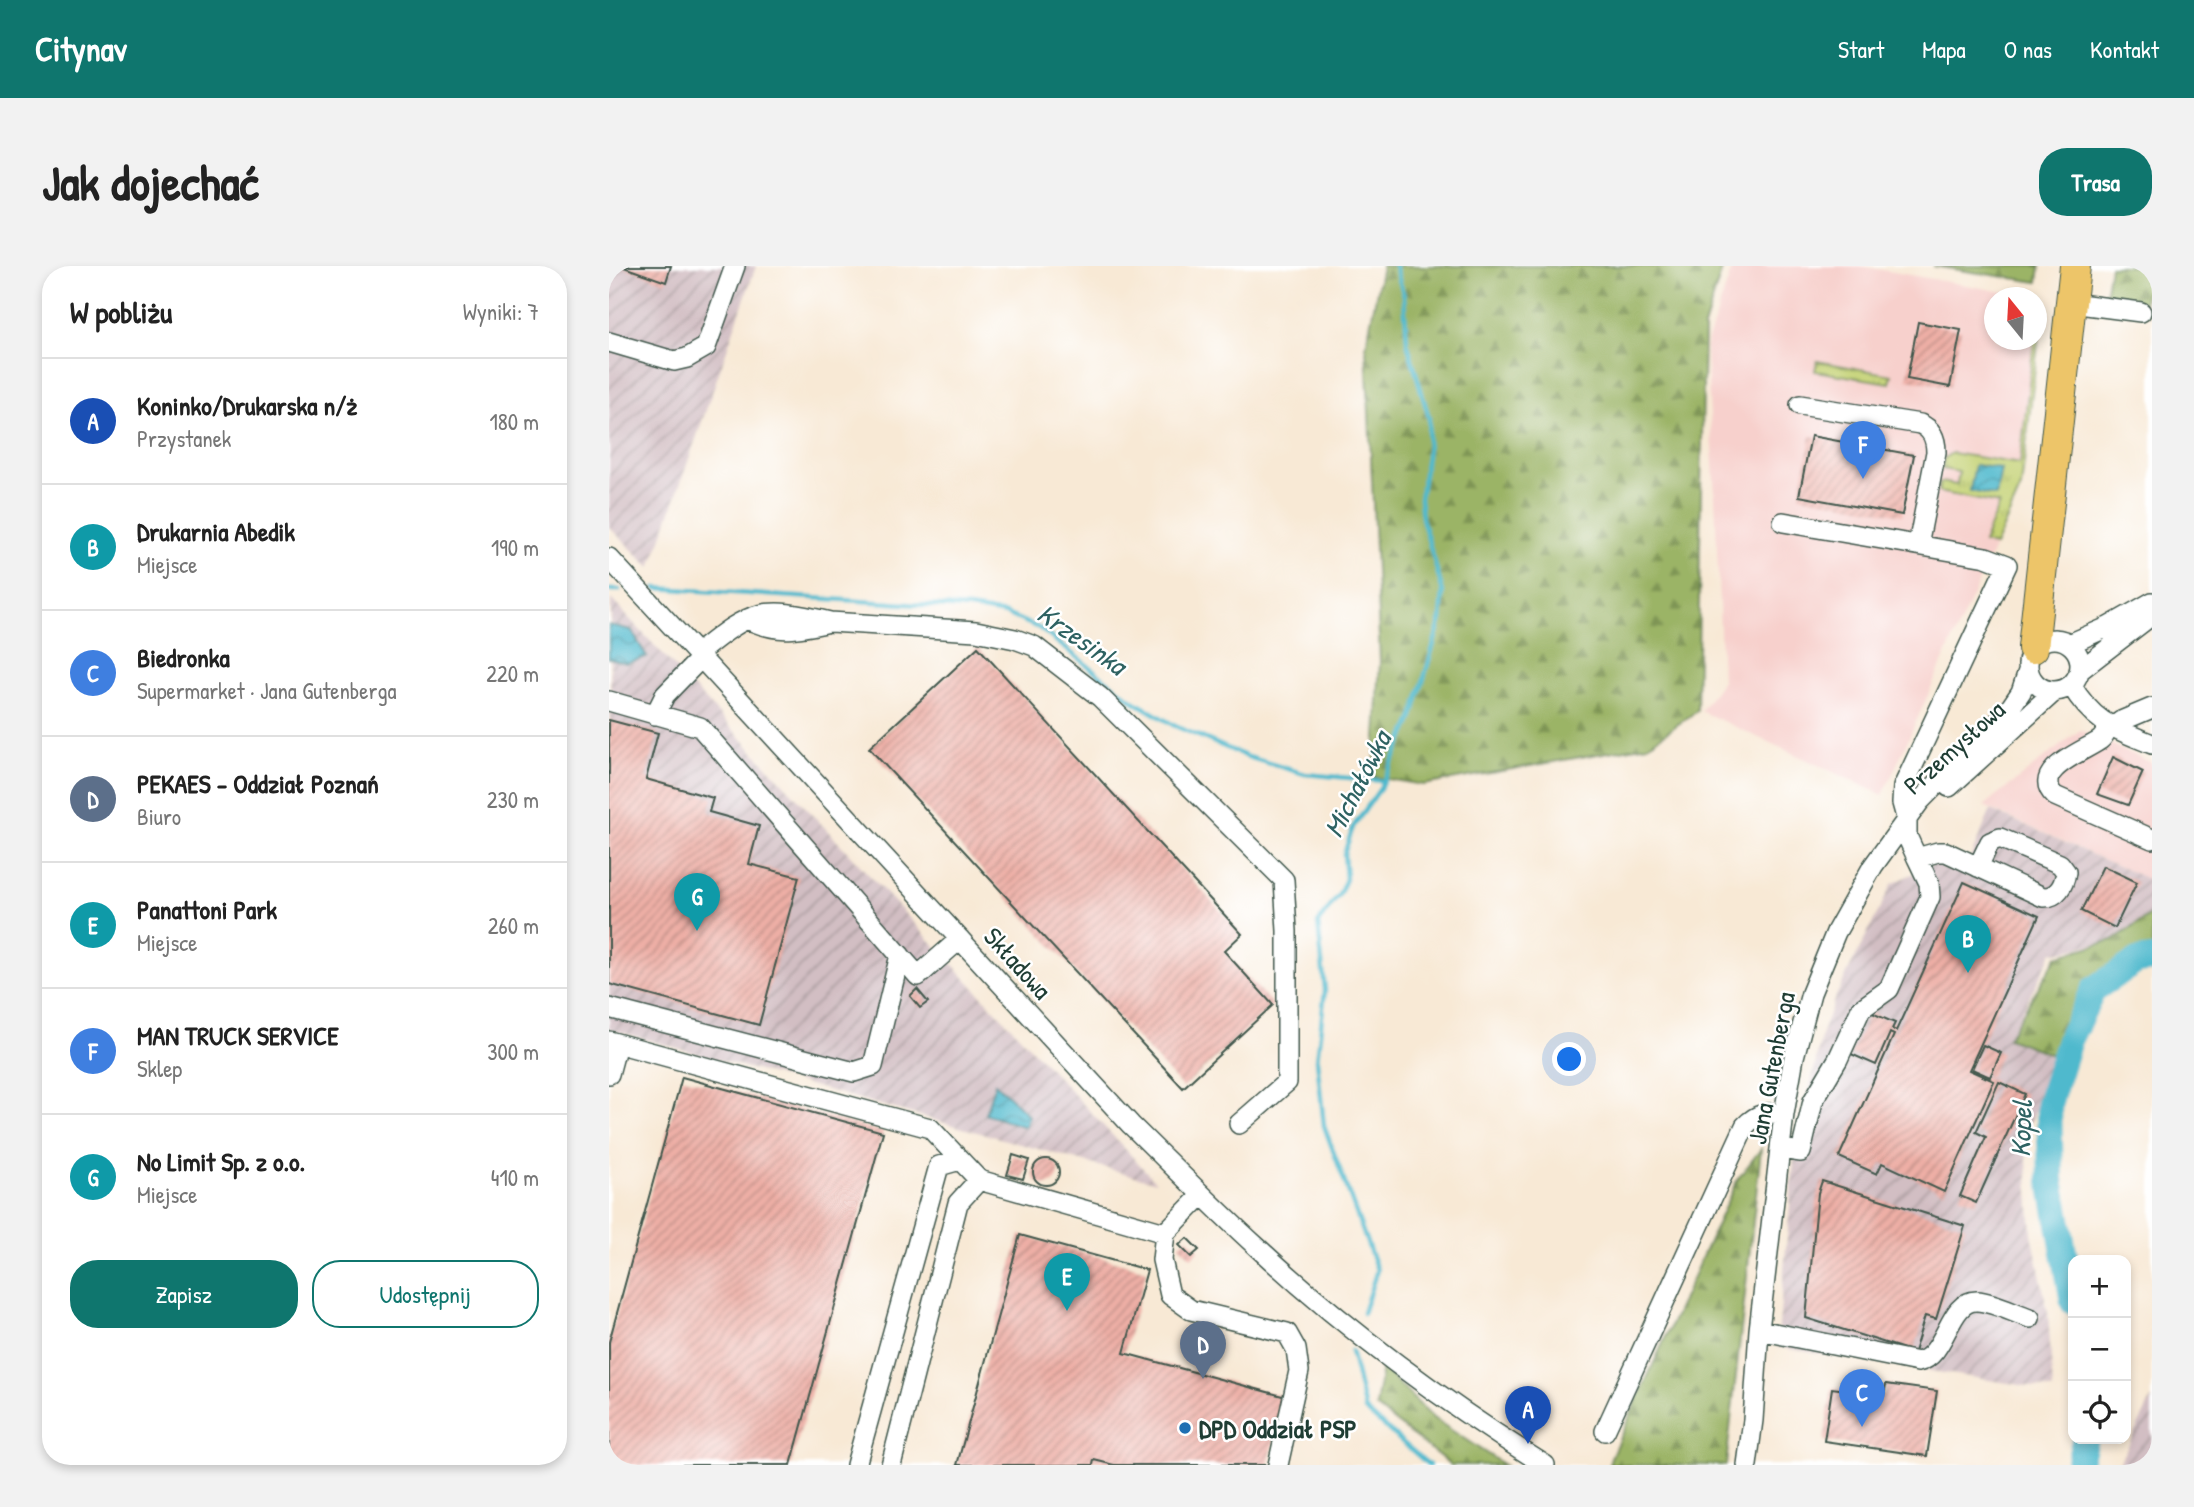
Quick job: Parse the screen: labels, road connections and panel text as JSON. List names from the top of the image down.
{
  "streets": {
    "street": ["Przemysłowa", "Składowa", "Jana Gutenberga"]
  },
  "crossings": [
    ["Przemysłowa", "Jana Gutenberga"]
  ],
  "water": ["Krzesinka", "Michałówka", "Kopel"],
  "places": ["DPD Oddział PSP"],
  "north": "top",
  "page": {
    "header": "Citynav",
    "nav": [
      "Start",
      "Mapa",
      "O nas",
      "Kontakt"
    ],
    "buttons": [
      "Trasa",
      ["Zapisz", "Udostępnij"]
    ],
    "title": "Jak dojechać",
    "heading": ["W pobliżu", "Wyniki: 7"],
    "list": [
      {
        "mark": "A",
        "name": "Koninko/Drukarska n/ż",
        "note": "Przystanek",
        "value": "180 m"
      },
      {
        "mark": "B",
        "name": "Drukarnia Abedik",
        "note": "Miejsce",
        "value": "190 m"
      },
      {
        "mark": "C",
        "name": "Biedronka",
        "note": "Supermarket · Jana Gutenberga",
        "value": "220 m"
      },
      {
        "mark": "D",
        "name": "PEKAES - Oddział Poznań",
        "note": "Biuro",
        "value": "230 m"
      },
      {
        "mark": "E",
        "name": "Panattoni Park",
        "note": "Miejsce",
        "value": "260 m"
      },
      {
        "mark": "F",
        "name": "MAN TRUCK SERVICE",
        "note": "Sklep",
        "value": "300 m"
      },
      {
        "mark": "G",
        "name": "No Limit Sp. z o.o.",
        "note": "Miejsce",
        "value": "410 m"
      }
    ],
    "pins": [
      "F",
      "G",
      "B",
      "E",
      "D",
      "C",
      "A"
    ],
    "map_buttons": ["+", "−"]
  }
}
